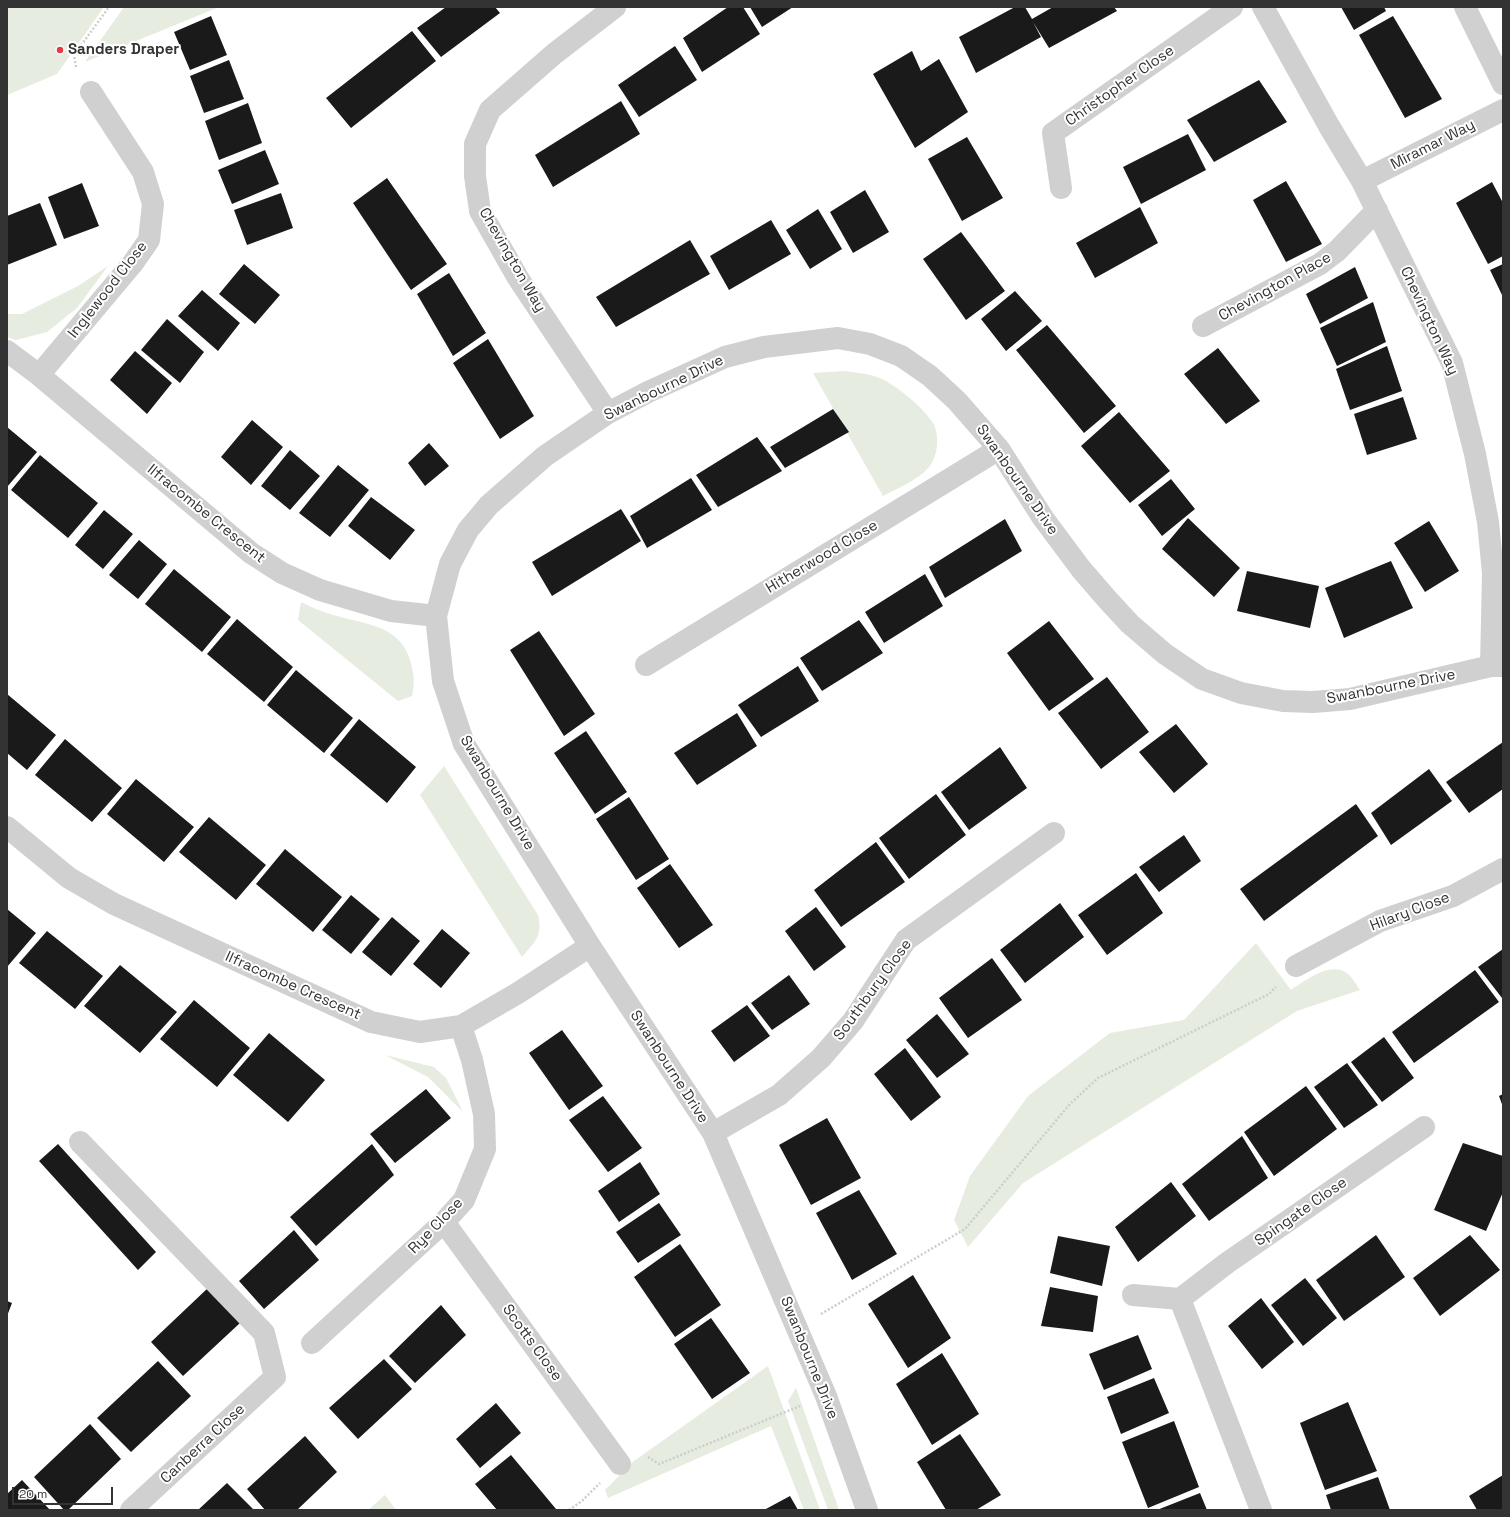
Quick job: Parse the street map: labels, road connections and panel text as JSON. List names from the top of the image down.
{
  "streets": {
    "street": [
      "Christopher Close",
      "Miramar Way",
      "Chevington Way",
      "Chevington Place",
      "Inglewood Close",
      "Swanbourne Drive",
      "Ilfracombe Crescent",
      "Hitherwood Close",
      "Hilary Close",
      "Southbury Close",
      "Spingate Close",
      "Rye Close",
      "Scotts Close",
      "Canberra Close"
    ]
  },
  "crossings": [
    ["Miramar Way", "Chevington Way"],
    ["Chevington Way", "Chevington Place"],
    ["Chevington Way", "Swanbourne Drive"],
    ["Inglewood Close", "Ilfracombe Crescent"],
    ["Swanbourne Drive", "Ilfracombe Crescent"],
    ["Swanbourne Drive", "Hitherwood Close"],
    ["Swanbourne Drive", "Southbury Close"],
    ["Ilfracombe Crescent", "Rye Close"],
    ["Rye Close", "Scotts Close"]
  ],
  "places": ["Sanders Draper"],
  "scale_bar": "20 m"
}
